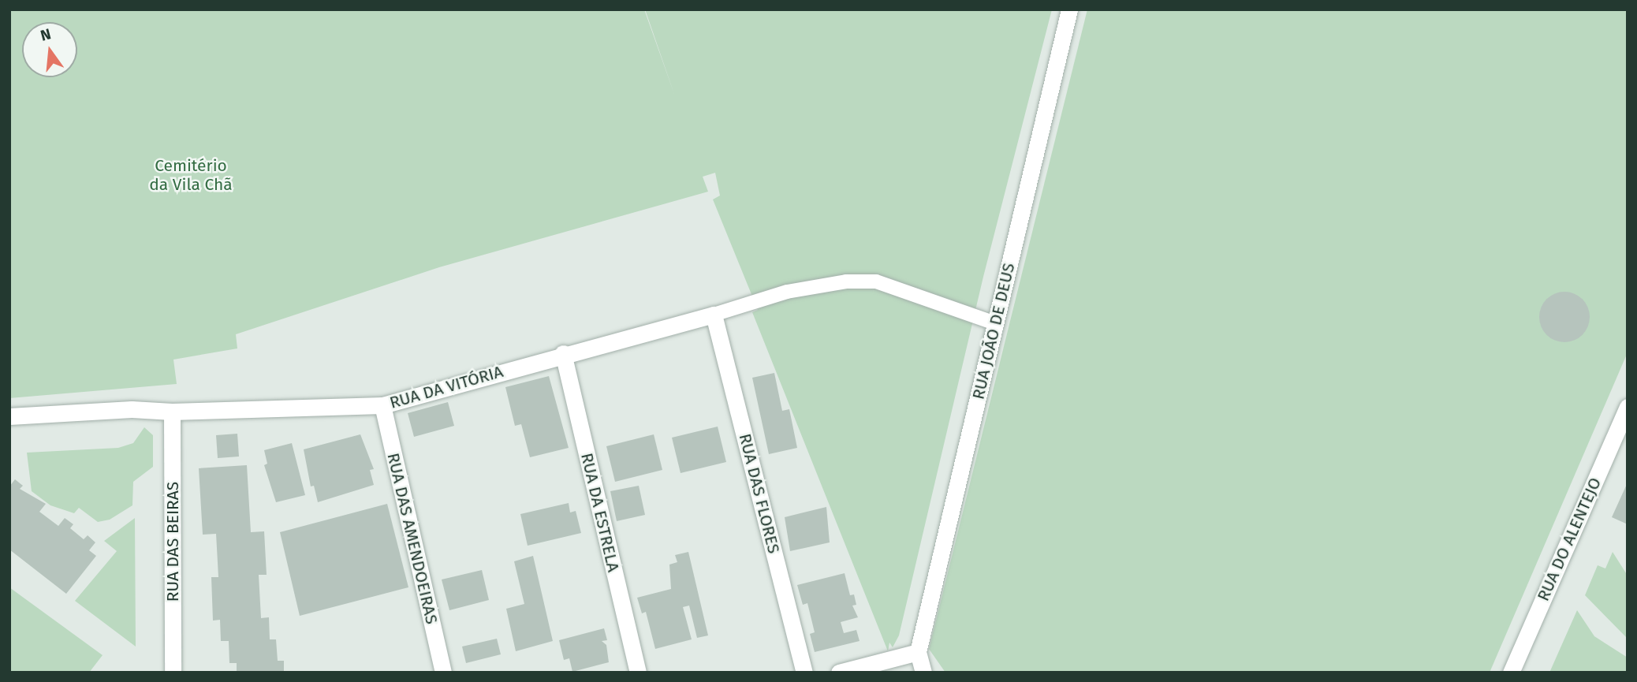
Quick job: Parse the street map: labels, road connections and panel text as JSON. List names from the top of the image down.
{
  "streets": {
    "street": [
      "RUA JOÃO DE DEUS",
      "RUA DA VITÓRIA",
      "RUA DAS FLORES",
      "RUA DA ESTRELA",
      "RUA DAS AMENDOEIRAS",
      "RUA DO ALENTEJO",
      "RUA DAS BEIRAS"
    ]
  },
  "crossings": [
    ["RUA DA VITÓRIA", "RUA DAS FLORES"],
    ["RUA DA VITÓRIA", "RUA DA ESTRELA"],
    ["RUA DA VITÓRIA", "RUA DAS AMENDOEIRAS"],
    ["RUA DA VITÓRIA", "RUA DAS BEIRAS"]
  ],
  "parks": ["Cemitério da Vila Chã"],
  "north": "top"
}
